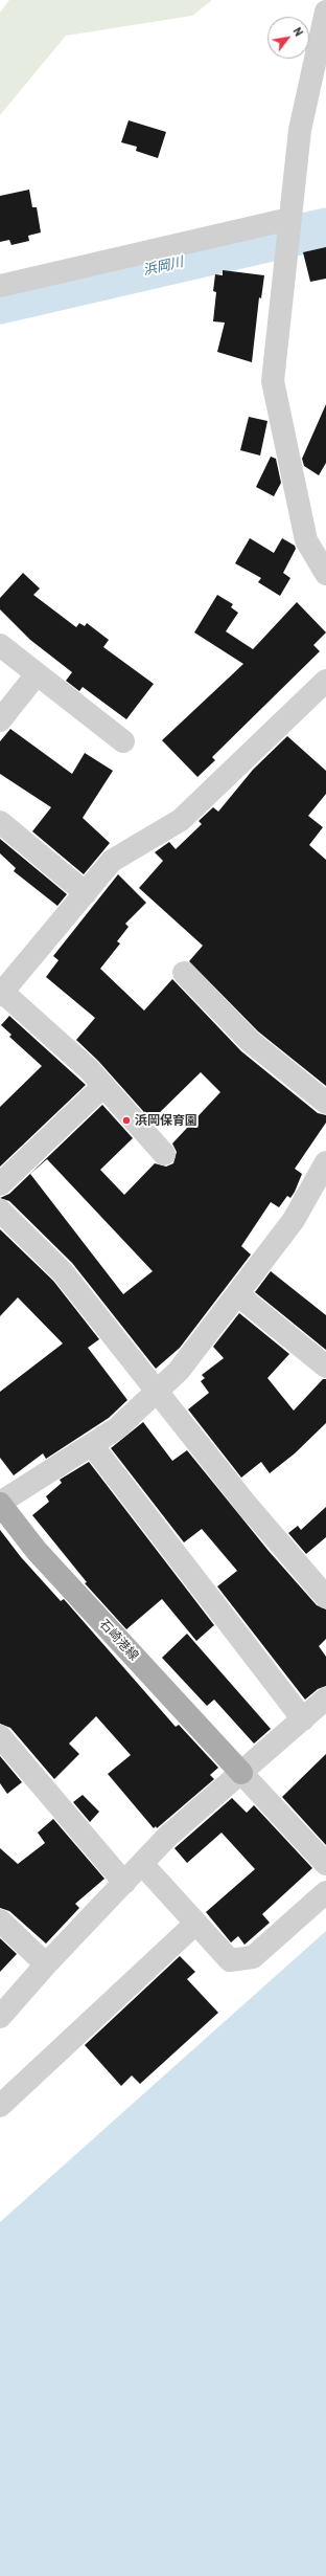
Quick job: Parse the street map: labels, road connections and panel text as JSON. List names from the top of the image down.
{
  "streets": {
    "main road": ["石崎港線"]
  },
  "water": ["浜岡川"],
  "places": ["浜岡保育園"],
  "north": "top right"
}
